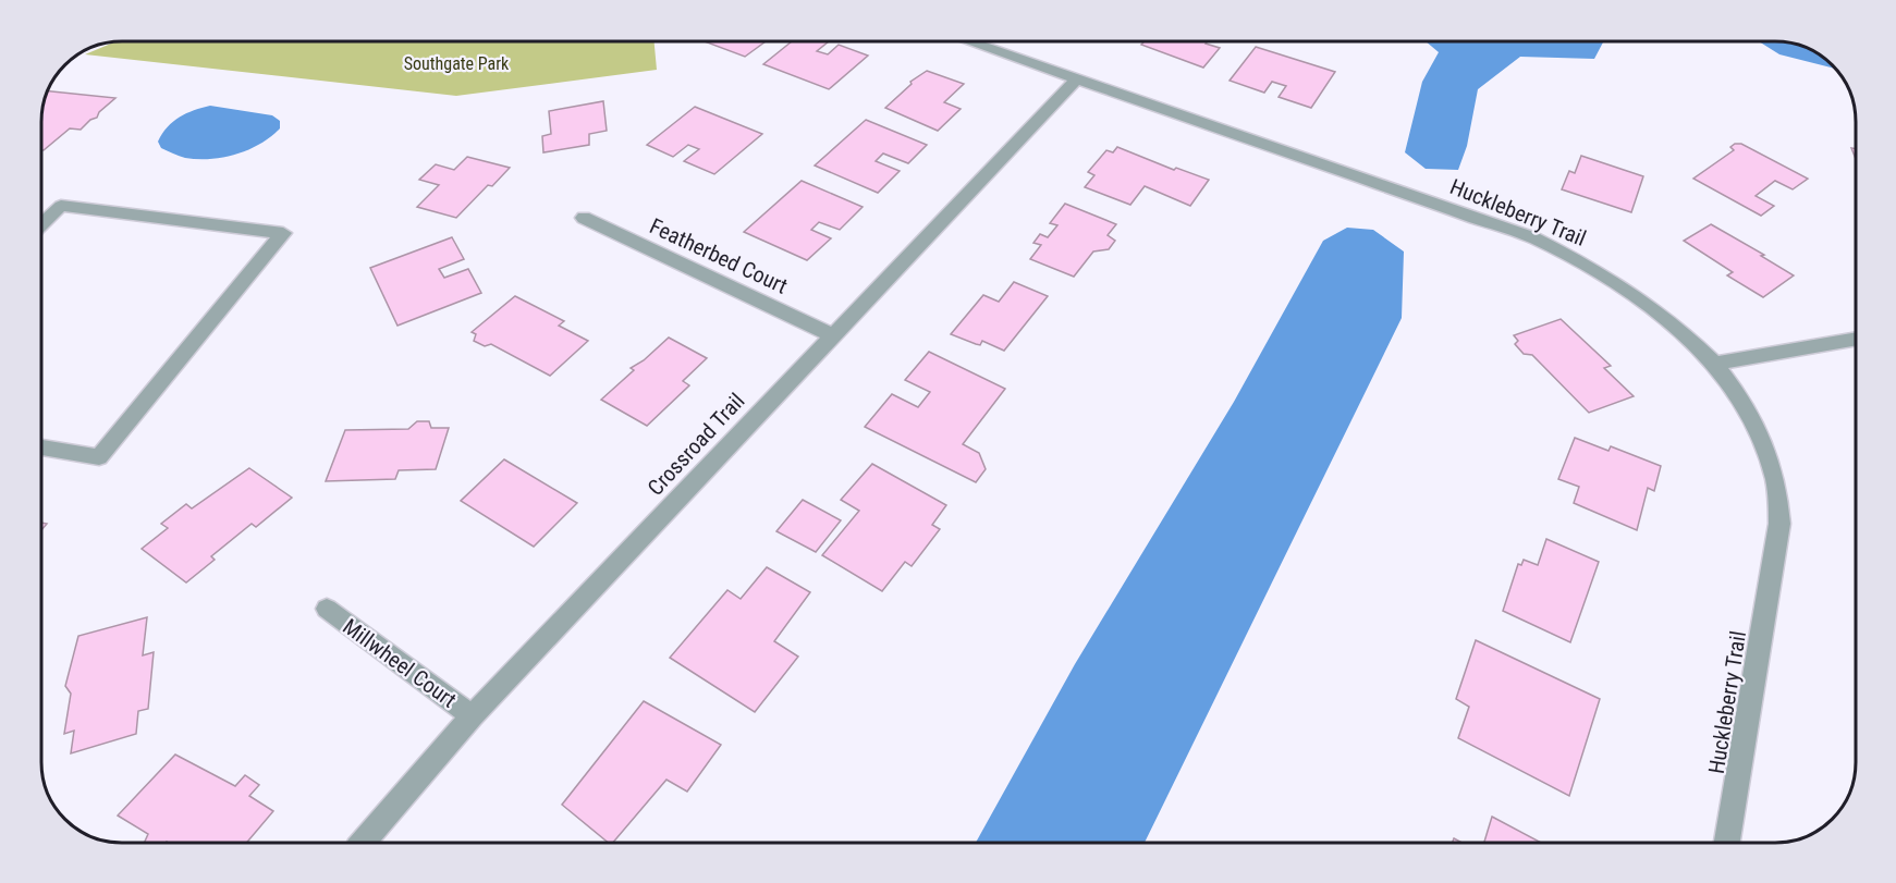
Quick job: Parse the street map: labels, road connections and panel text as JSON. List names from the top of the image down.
{
  "streets": {
    "street": [
      "Huckleberry Trail",
      "Featherbed Court",
      "Crossroad Trail",
      "Millwheel Court"
    ]
  },
  "crossings": [
    ["Huckleberry Trail", "Crossroad Trail"],
    ["Featherbed Court", "Crossroad Trail"],
    ["Crossroad Trail", "Millwheel Court"]
  ],
  "parks": ["Southgate Park"]
}
